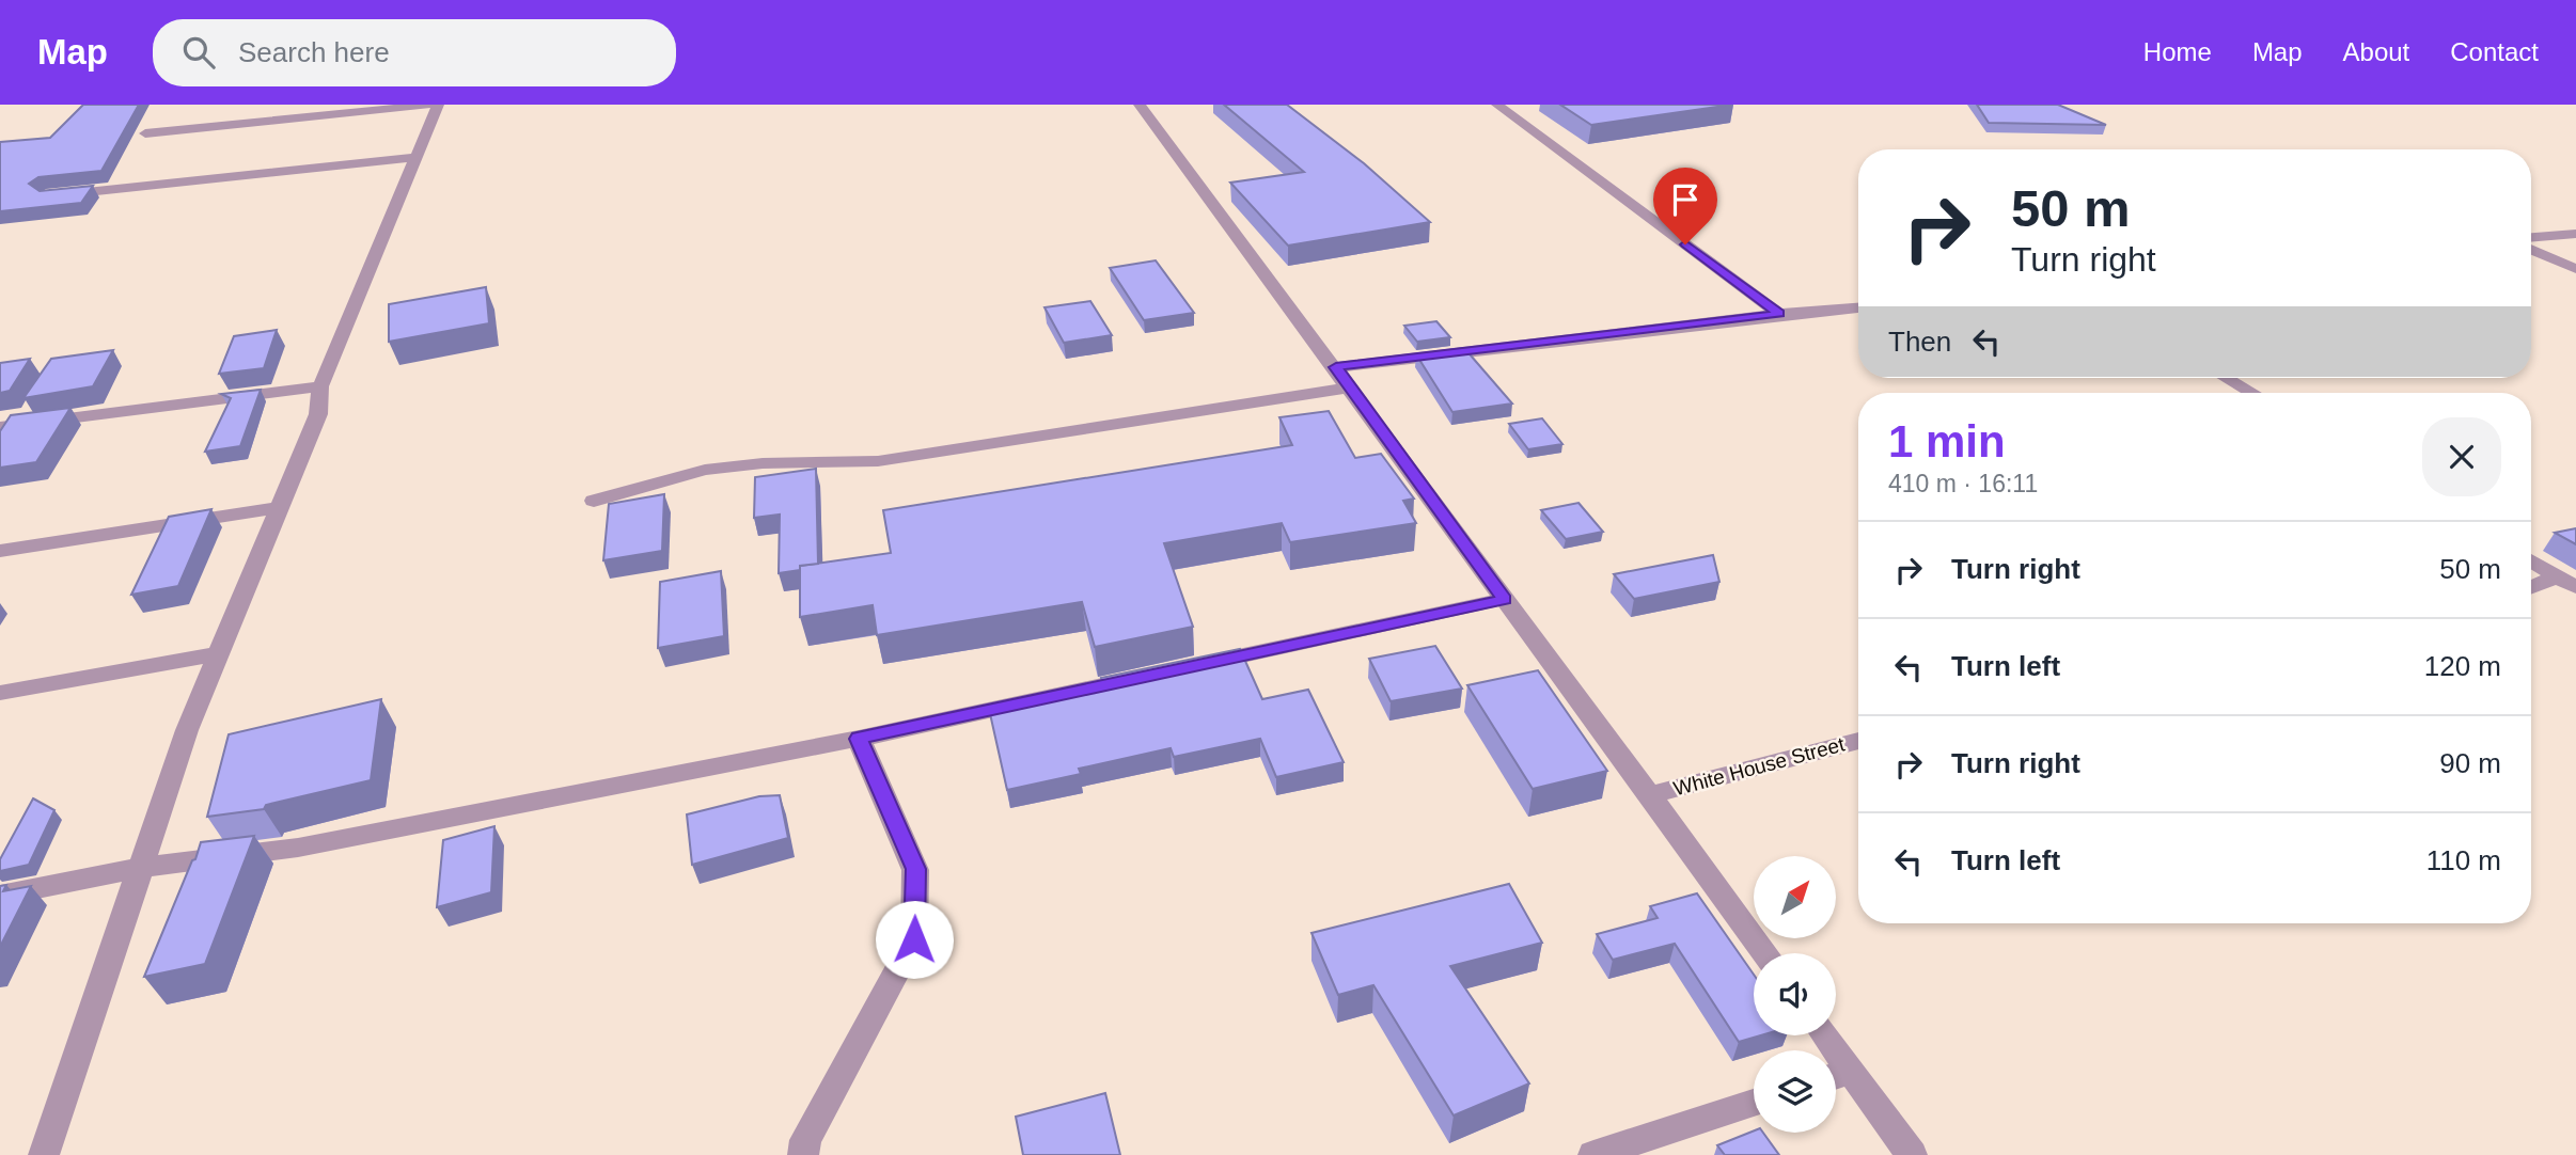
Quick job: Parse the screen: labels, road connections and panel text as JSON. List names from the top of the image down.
{
  "streets": {
    "street": ["White House Street"]
  },
  "north": "top right",
  "page": {
    "header": "Map",
    "search": "Search here",
    "nav": [
      "Home",
      "Map",
      "About",
      "Contact"
    ],
    "turn": ["50 m", "Turn right"],
    "then": "Then",
    "heading": ["1 min", "410 m · 16:11"],
    "list": [
      {
        "name": "Turn right",
        "value": "50 m"
      },
      {
        "name": "Turn left",
        "value": "120 m"
      },
      {
        "name": "Turn right",
        "value": "90 m"
      },
      {
        "name": "Turn left",
        "value": "110 m"
      }
    ]
  }
}
